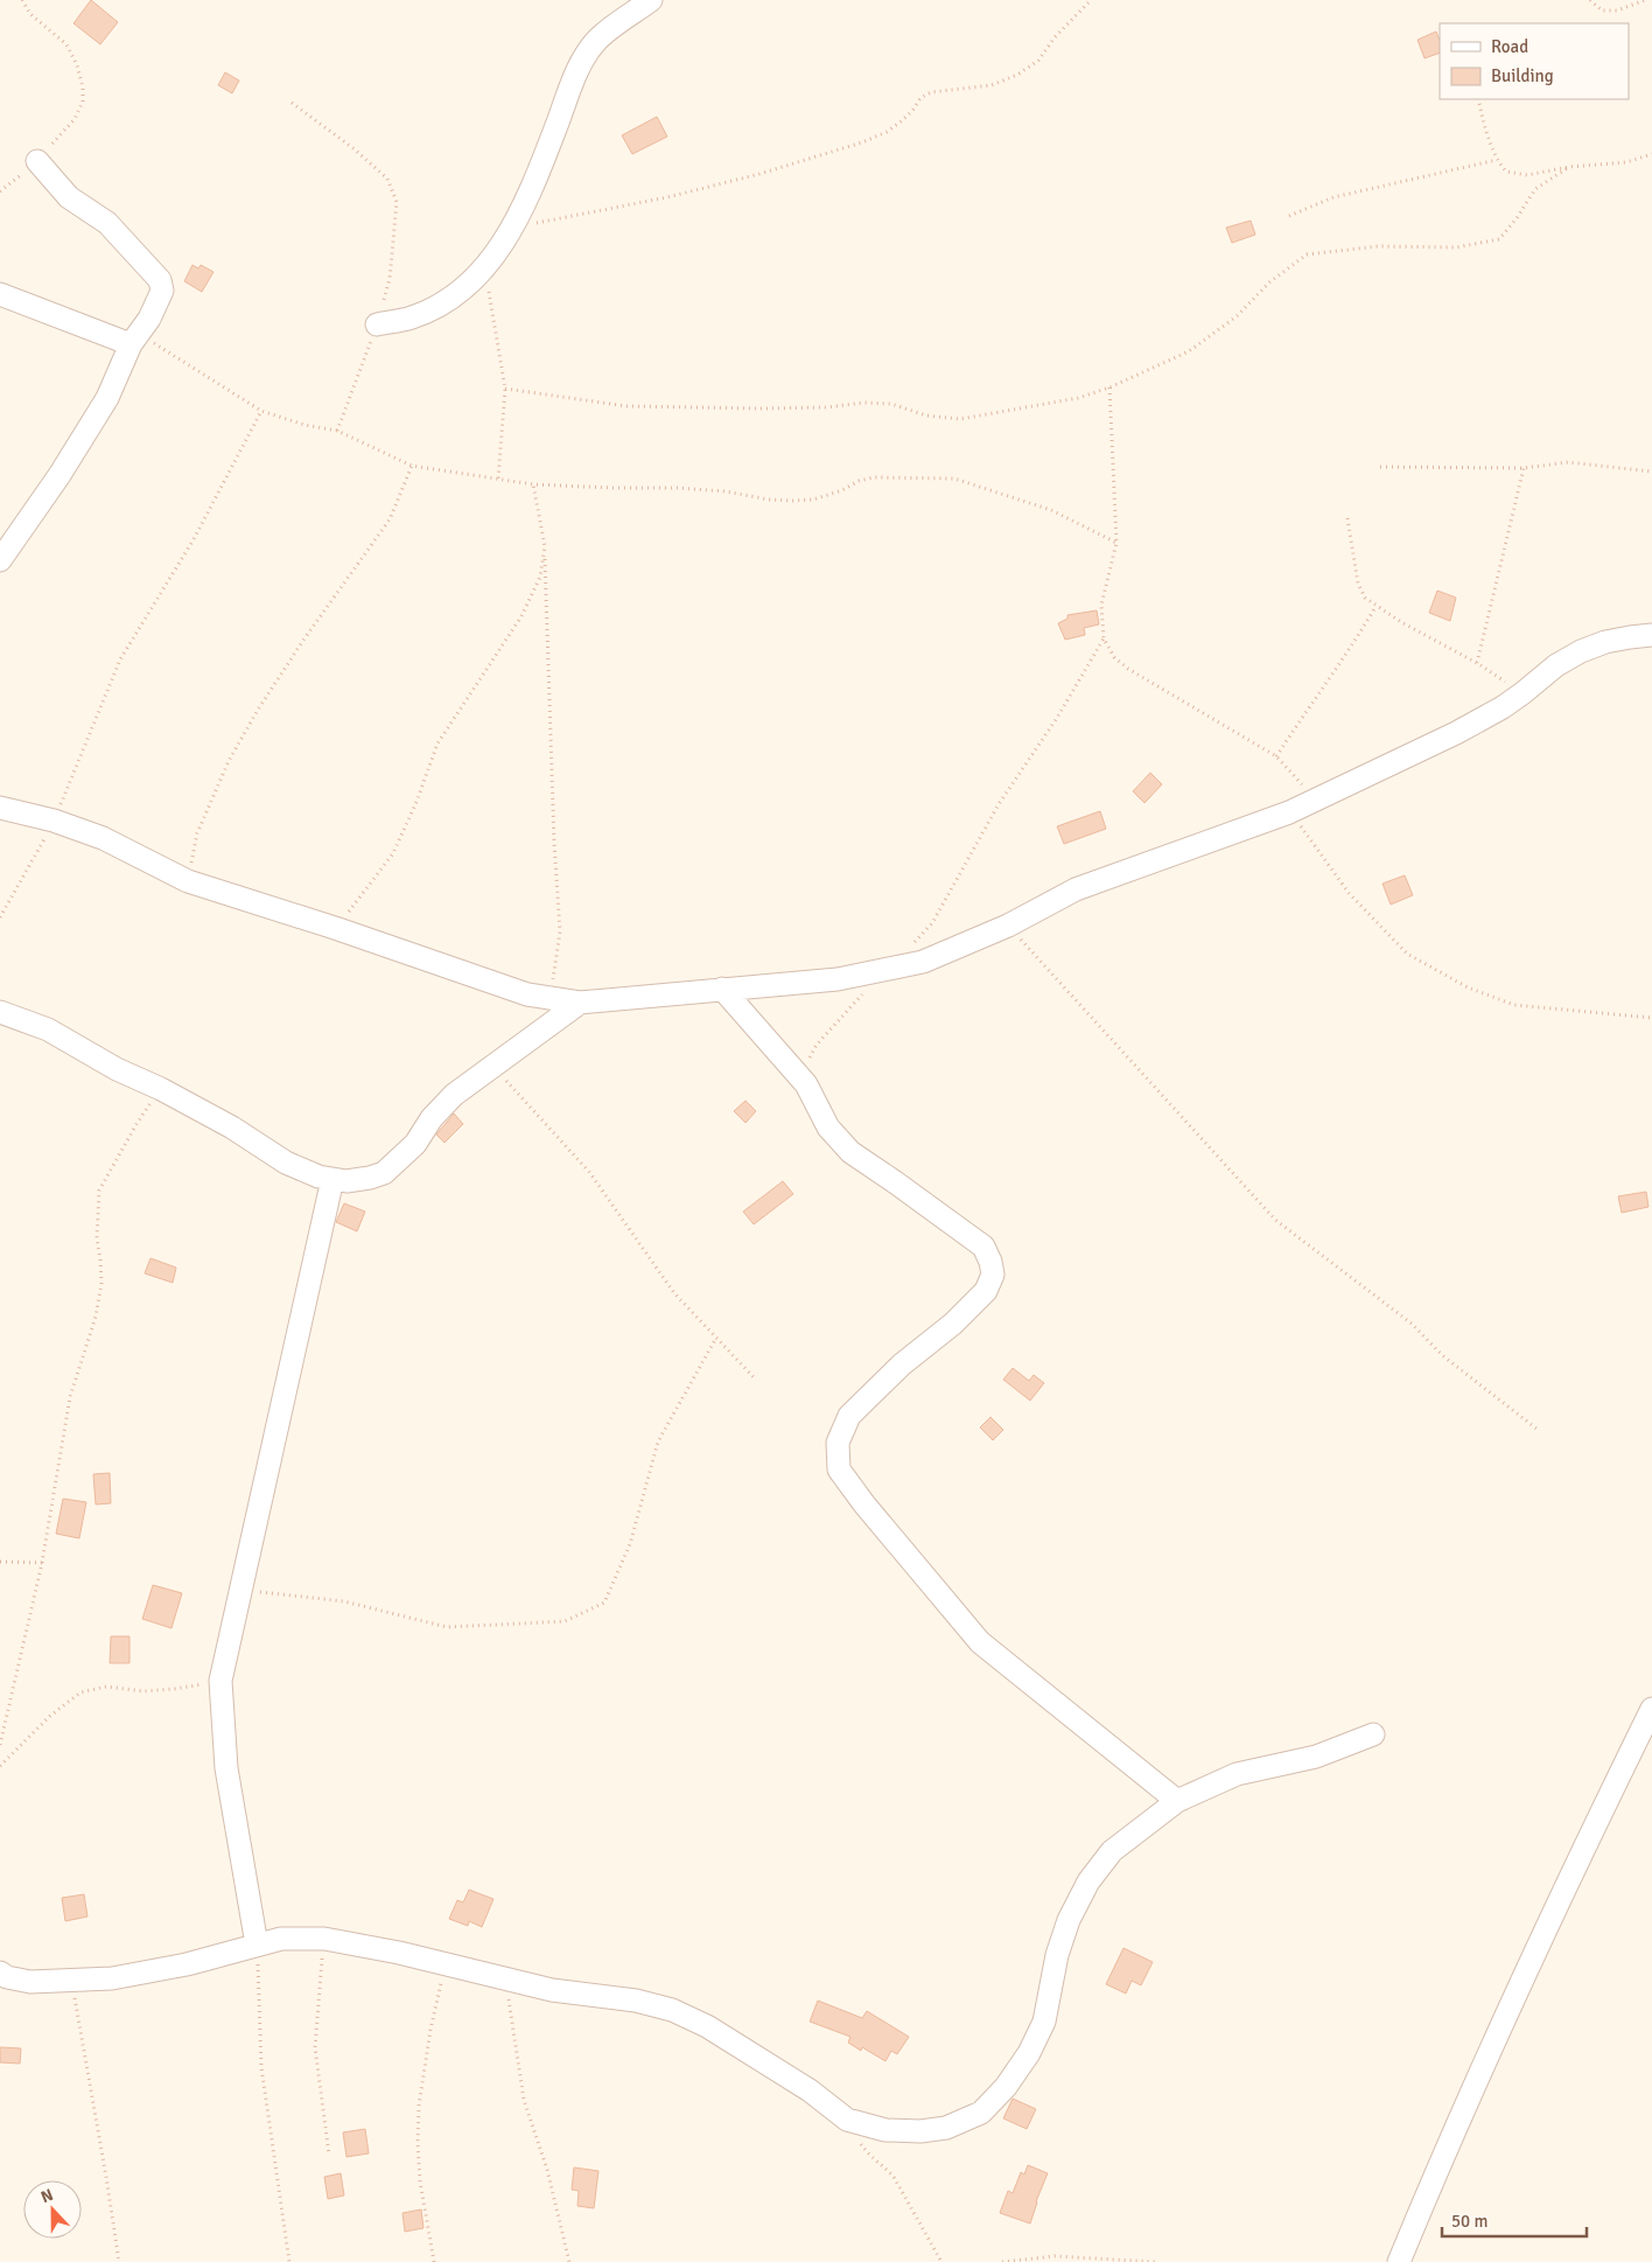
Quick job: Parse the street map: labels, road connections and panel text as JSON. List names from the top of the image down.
{
  "legend": ["Road", "Building"],
  "scale_bar": "50 m",
  "north": "top"
}
